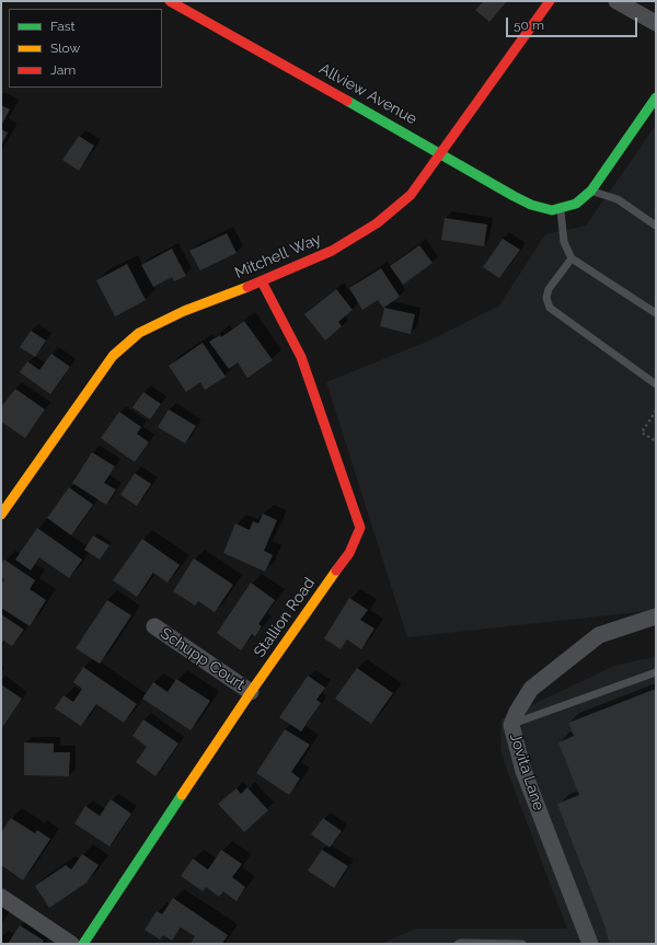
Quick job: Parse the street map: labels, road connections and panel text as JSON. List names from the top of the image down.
{
  "streets": {
    "street": [
      "Allview Avenue",
      "Mitchell Way",
      "Stallion Road",
      "Schupp Court",
      "Jovita Lane"
    ]
  },
  "crossings": [
    ["Allview Avenue", "Mitchell Way"],
    ["Mitchell Way", "Stallion Road"],
    ["Stallion Road", "Schupp Court"]
  ],
  "legend": ["Fast", "Slow", "Jam"],
  "scale_bar": "50 m"
}
